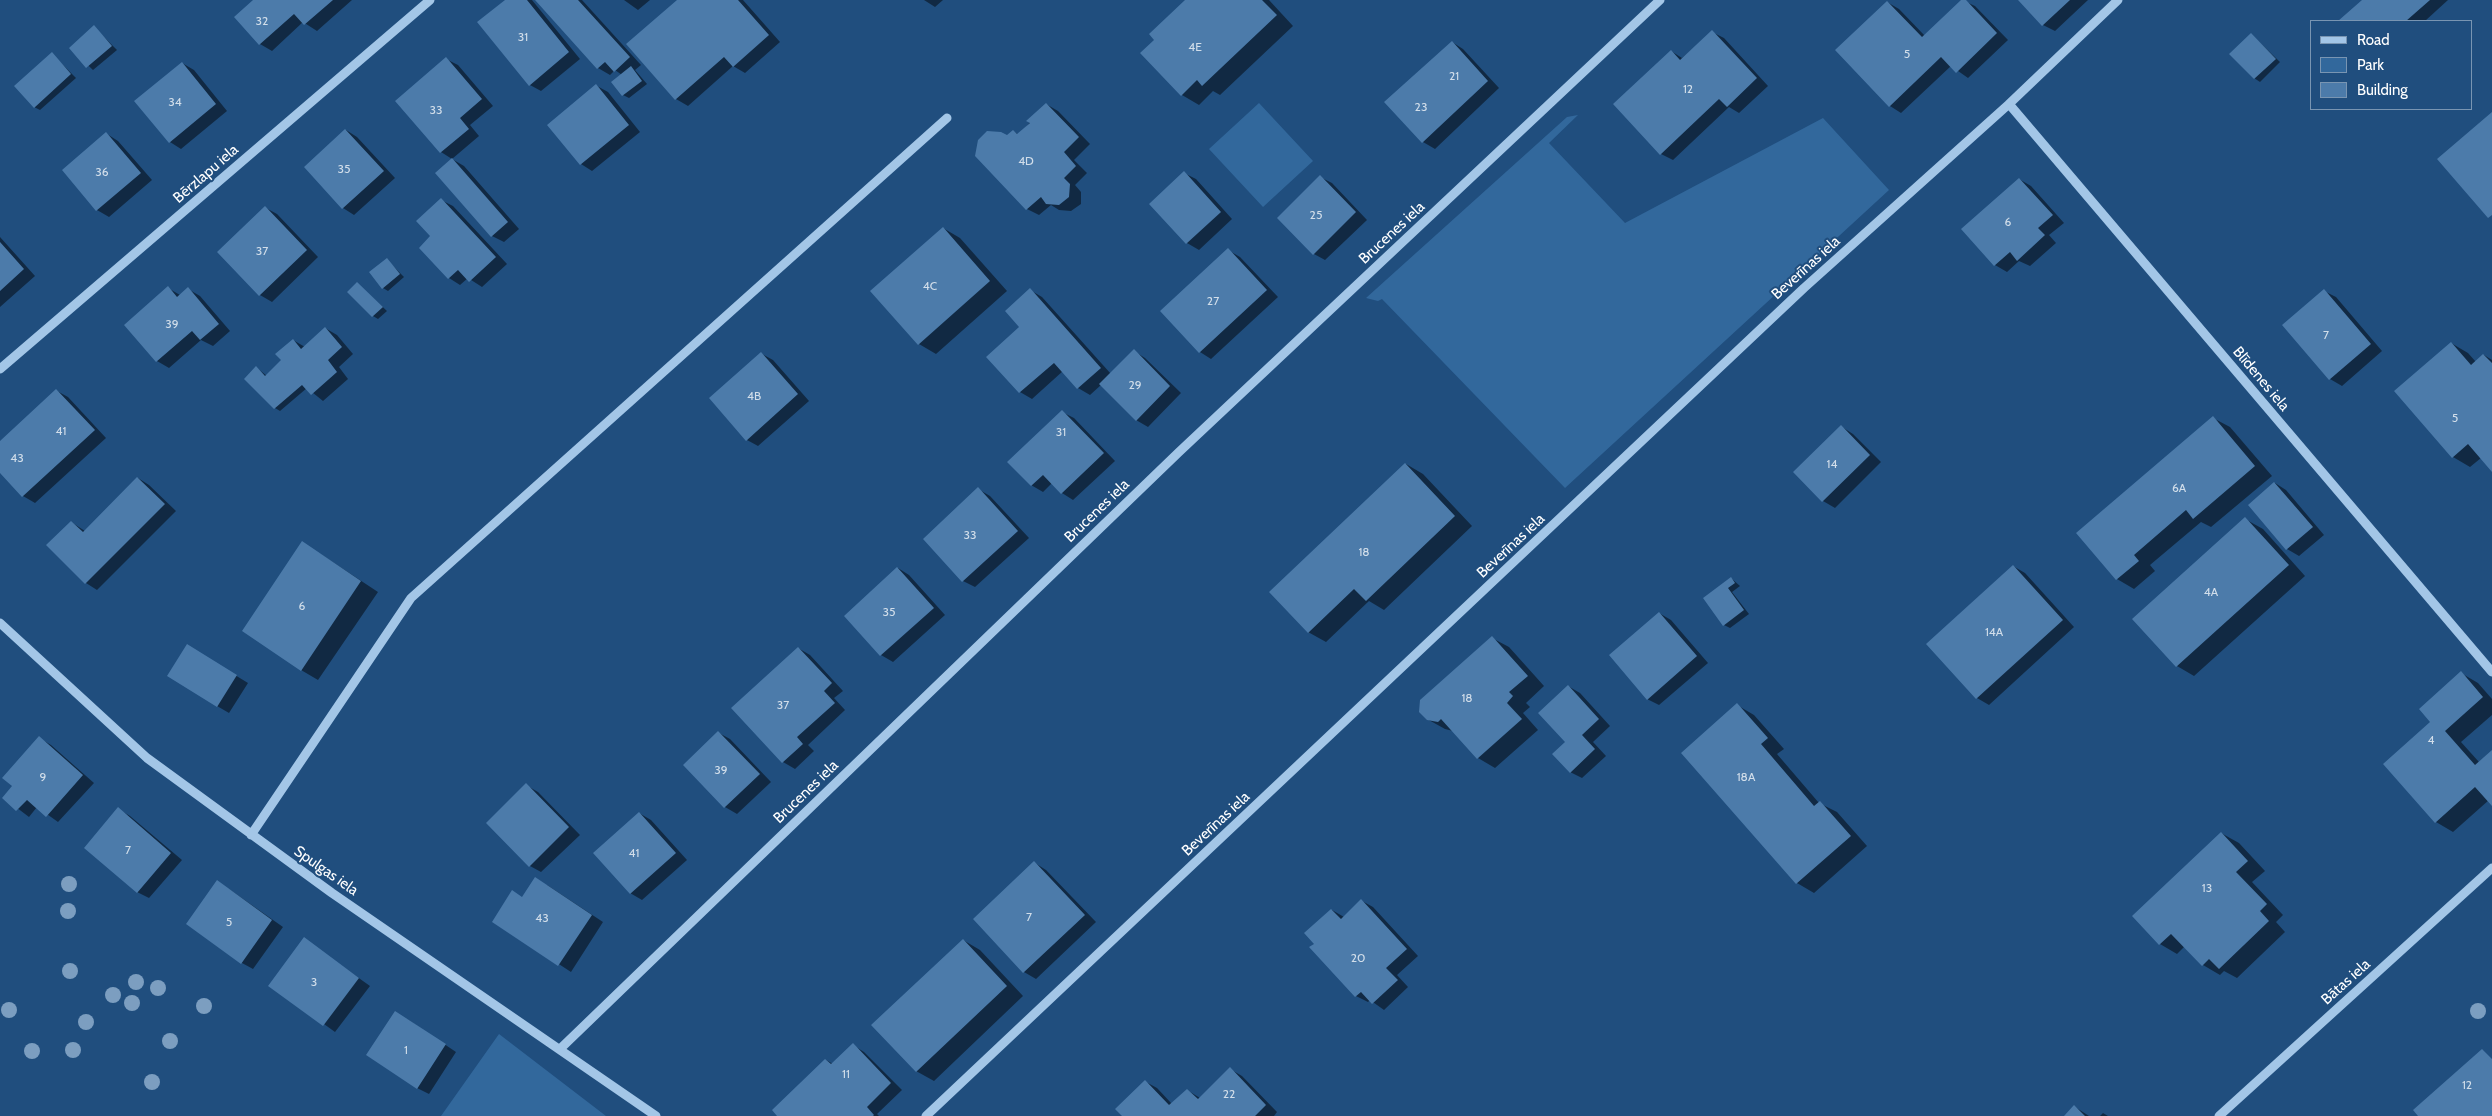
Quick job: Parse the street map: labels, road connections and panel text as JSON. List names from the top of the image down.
{
  "streets": {
    "street": [
      "Bērzlapu iela",
      "Brucenes iela",
      "Beverīnas iela",
      "Blīdenes iela",
      "Spulgas iela",
      "Bātas iela"
    ]
  },
  "crossings": [
    ["Brucenes iela", "Spulgas iela"],
    ["Beverīnas iela", "Blīdenes iela"]
  ],
  "house_numbers": [
    "32",
    "31",
    "4E",
    "5",
    "21",
    "12",
    "34",
    "23",
    "33",
    "4D",
    "35",
    "36",
    "25",
    "6",
    "37",
    "4C",
    "27",
    "39",
    "7",
    "29",
    "4B",
    "5",
    "41",
    "31",
    "43",
    "14",
    "6A",
    "33",
    "18",
    "4A",
    "6",
    "35",
    "14A",
    "18",
    "37",
    "4",
    "39",
    "9",
    "18A",
    "7",
    "41",
    "13",
    "7",
    "43",
    "5",
    "20",
    "3",
    "1",
    "11",
    "12",
    "22"
  ],
  "legend": ["Road", "Park", "Building"]
}
